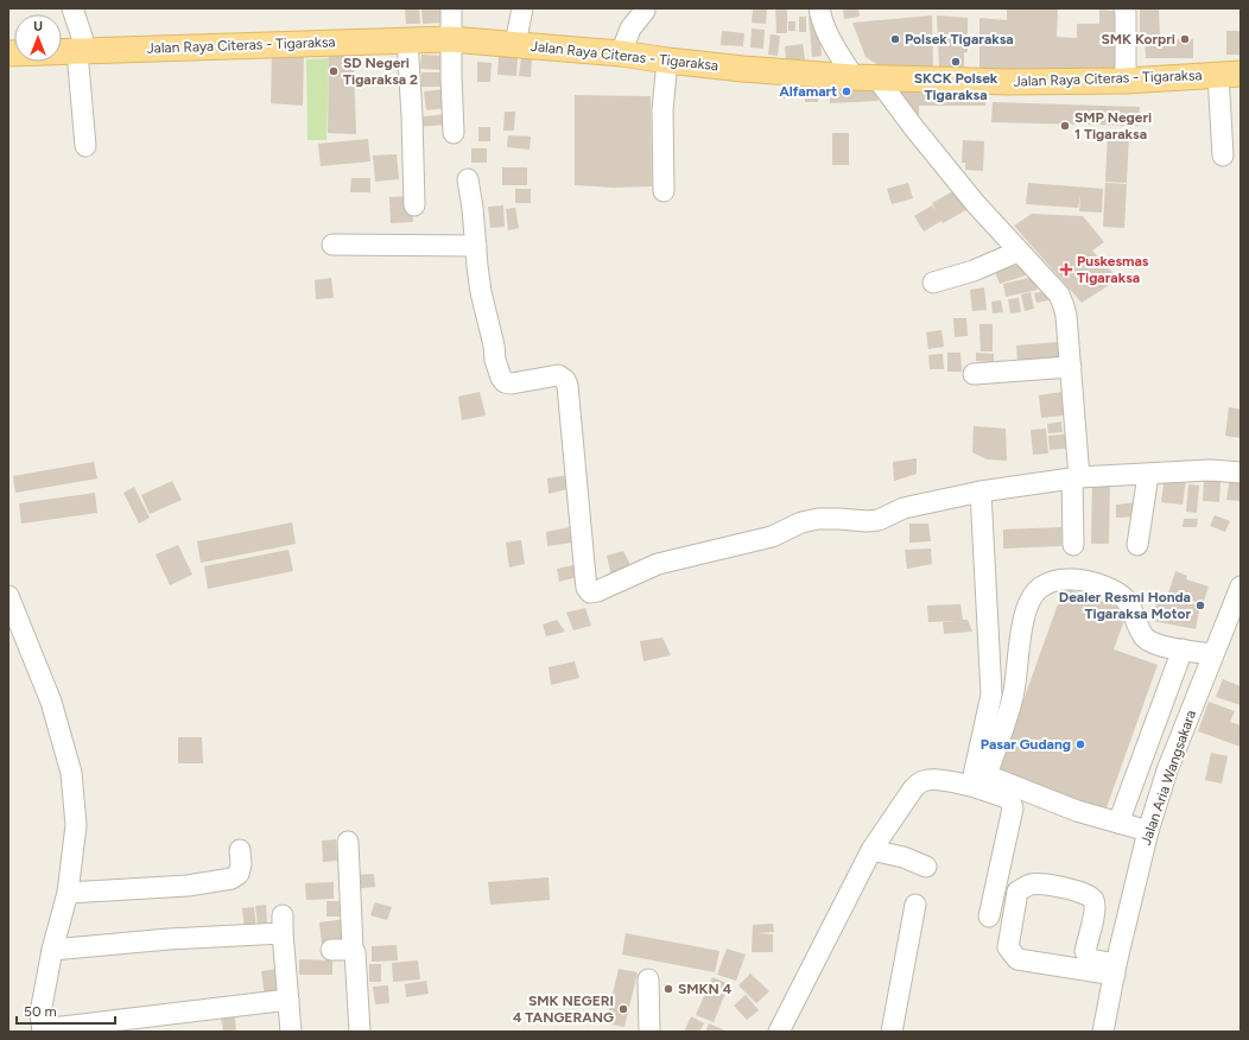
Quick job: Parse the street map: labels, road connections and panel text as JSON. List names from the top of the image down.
{
  "streets": {
    "main road": ["Jalan Raya Citeras - Tigaraksa"],
    "street": ["Jalan Aria Wangsakara"]
  },
  "places": {
    "other": [
      "Polsek Tigaraksa",
      "SMK Korpri",
      "SKCK Polsek Tigaraksa",
      "SD Negeri Tigaraksa 2",
      "Alfamart",
      "SMP Negeri 1 Tigaraksa",
      "Dealer Resmi Honda Tigaraksa Motor",
      "Pasar Gudang",
      "SMKN 4",
      "SMK NEGERI 4 TANGERANG"
    ],
    "health": ["Puskesmas Tigaraksa"]
  },
  "scale_bar": "50 m",
  "north": "top"
}
